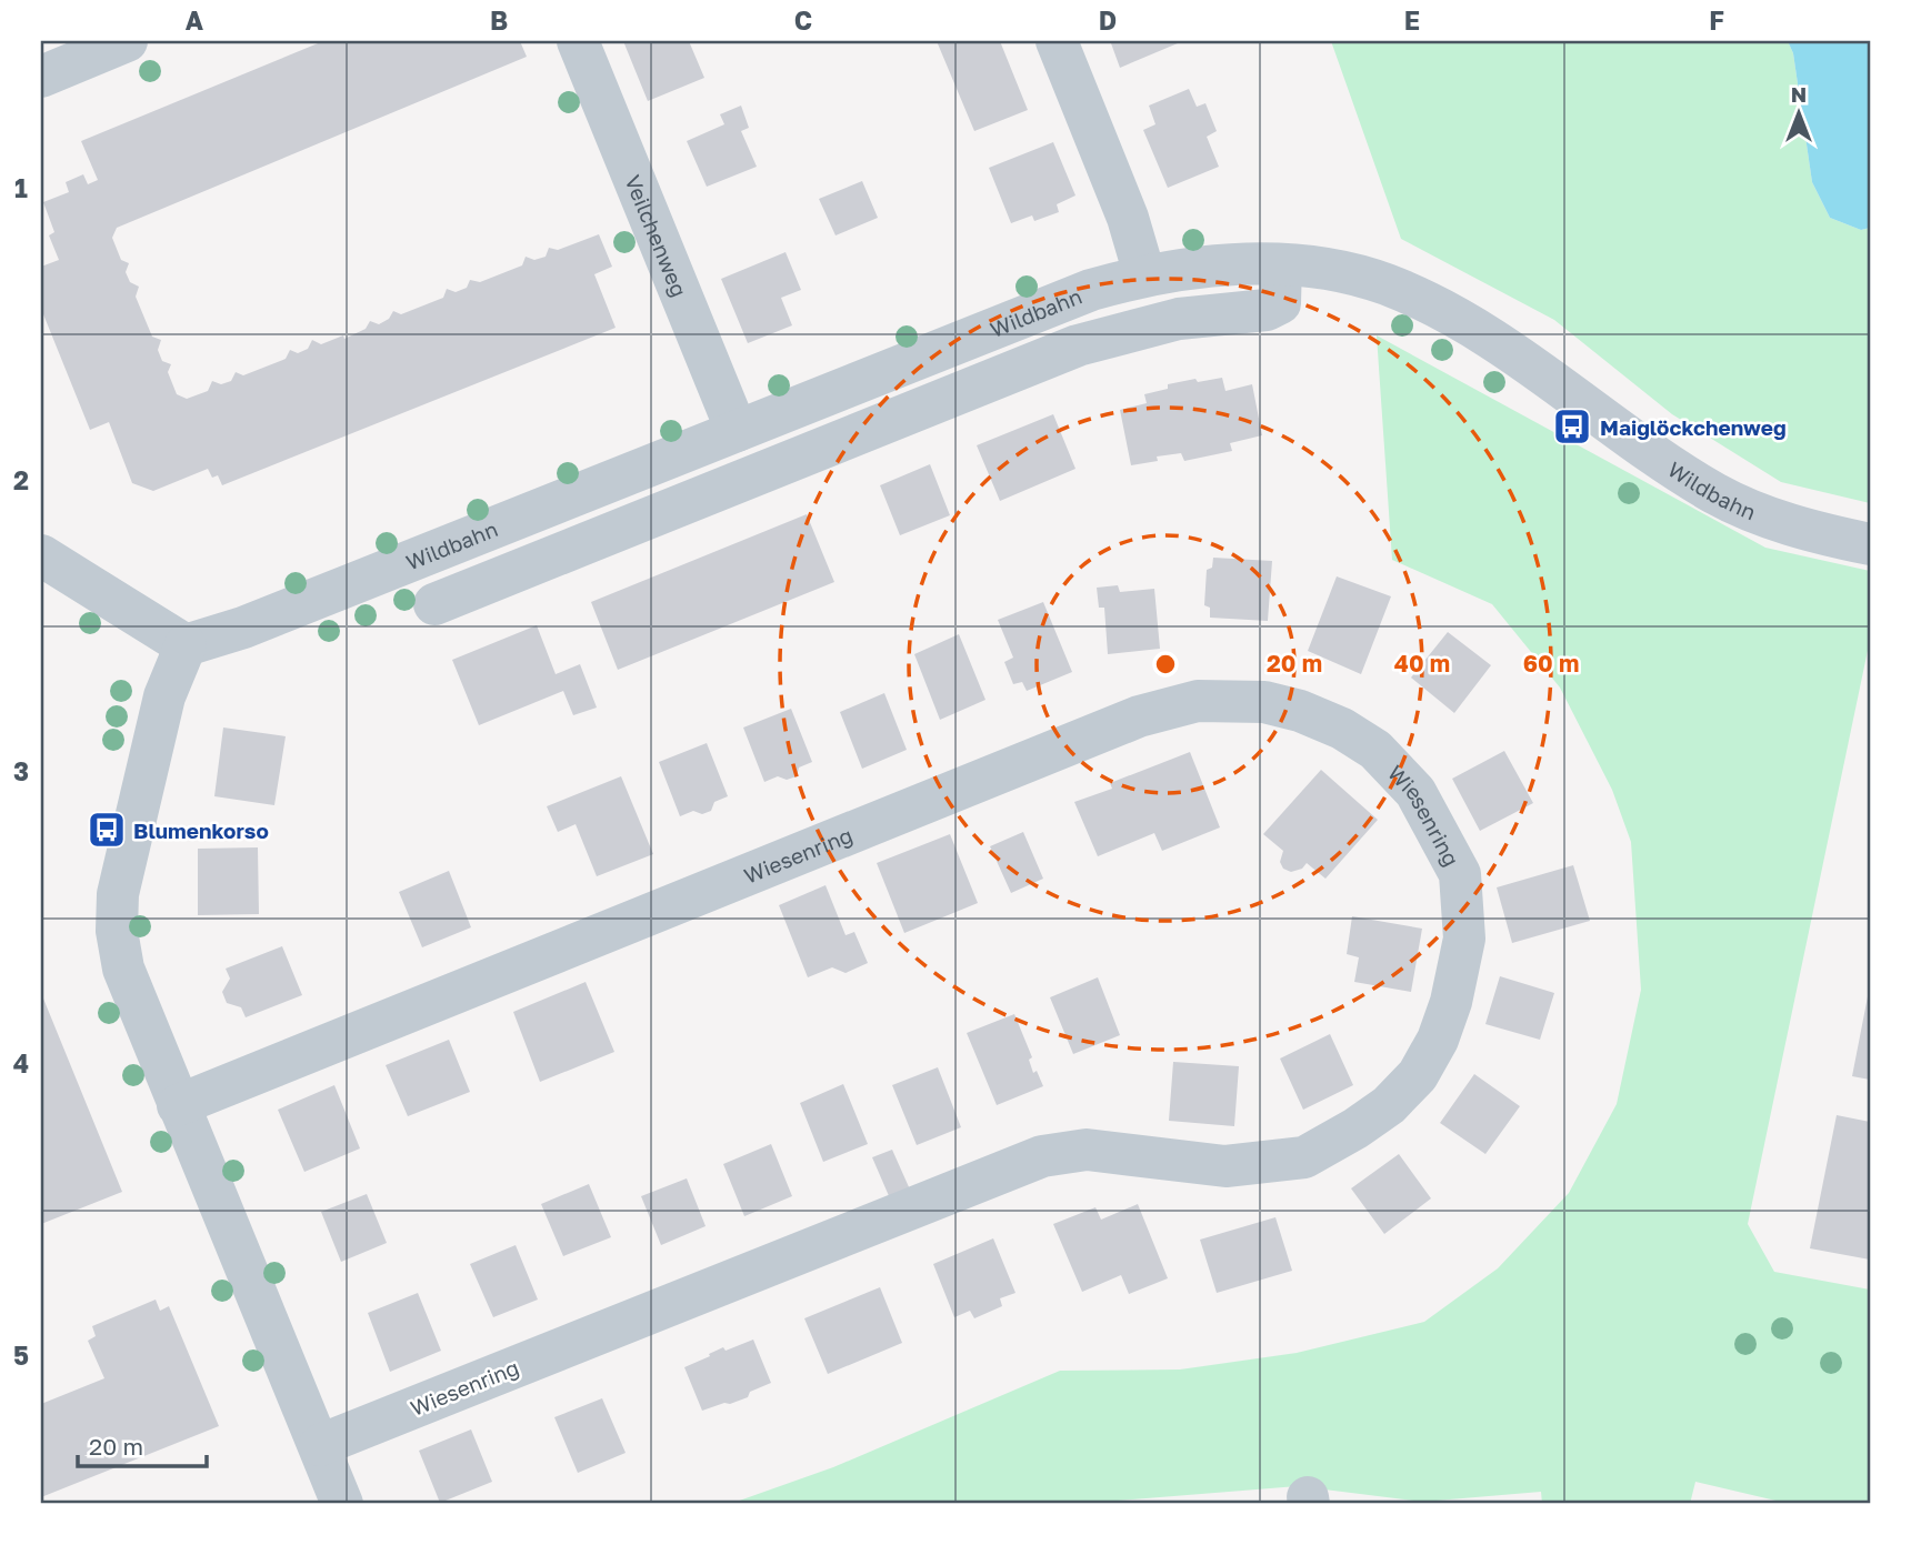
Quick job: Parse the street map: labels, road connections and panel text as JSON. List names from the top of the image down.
{
  "streets": {
    "street": ["Veilchenweg", "Wildbahn", "Wiesenring"]
  },
  "crossings": [
    ["Veilchenweg", "Wildbahn"]
  ],
  "places": {
    "bus stop": ["Maiglöckchenweg", "Blumenkorso"]
  },
  "scale_bar": "20 m",
  "north": "top",
  "grid": {
    "columns": [
      "A",
      "B",
      "C",
      "D",
      "E",
      "F"
    ],
    "rows": [
      "1",
      "2",
      "3",
      "4",
      "5"
    ]
  },
  "rings": ["20 m", "40 m", "60 m"]
}
